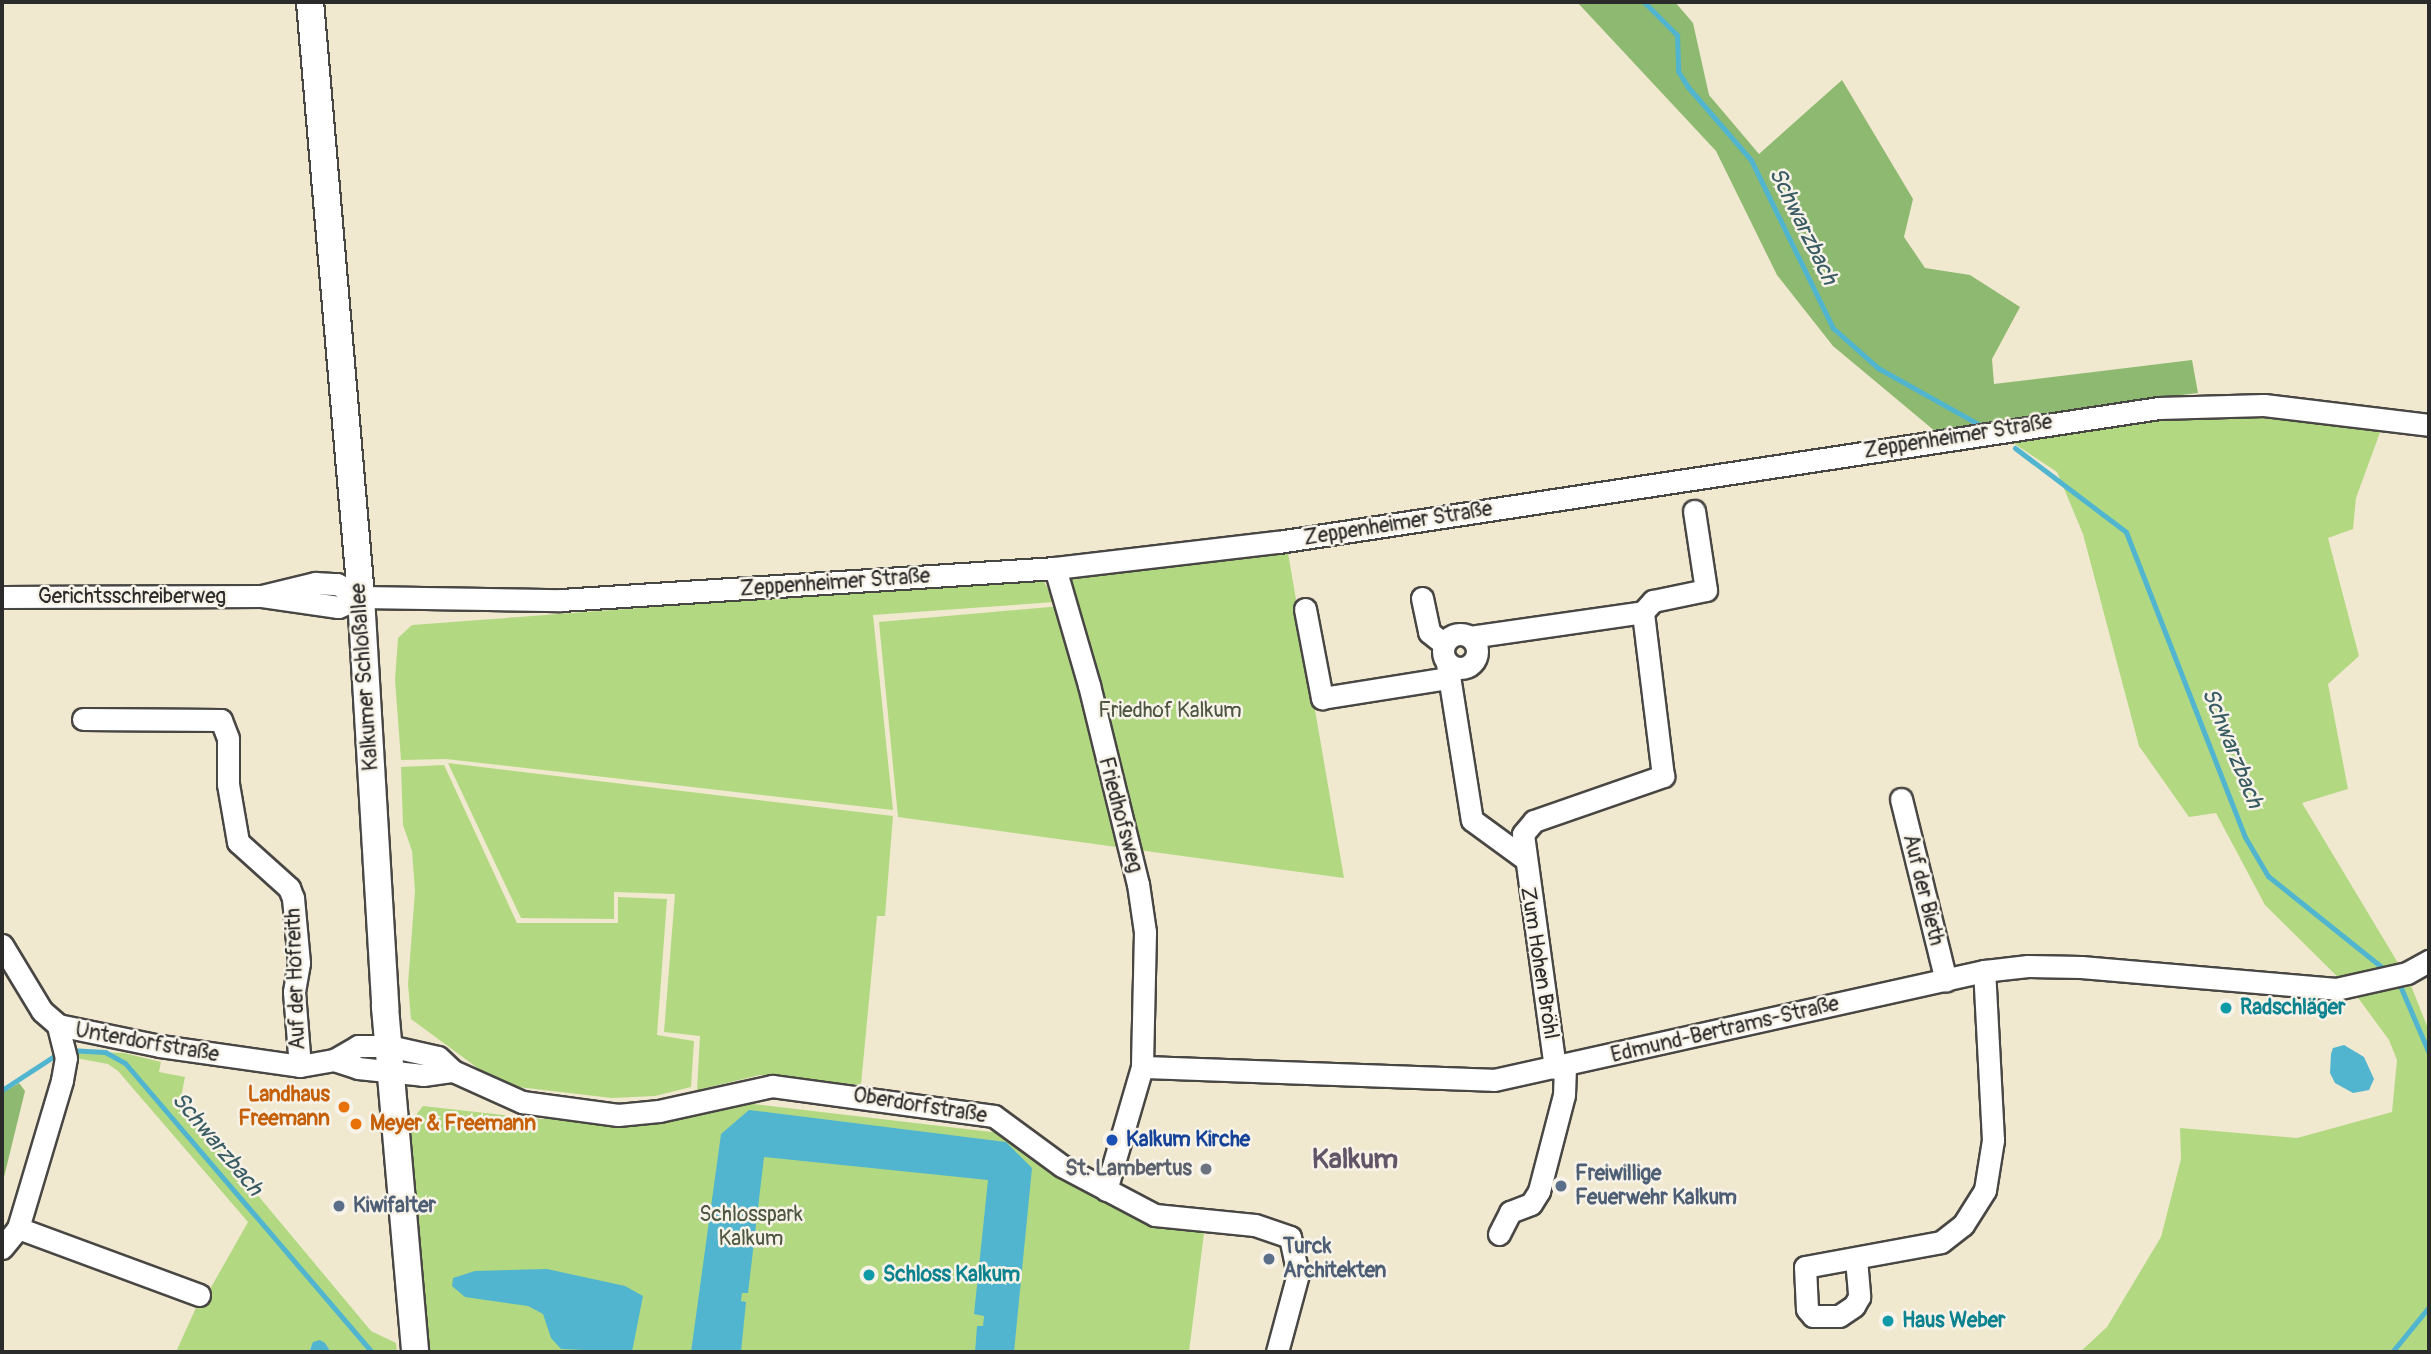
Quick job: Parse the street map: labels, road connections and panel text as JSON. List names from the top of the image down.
{
  "streets": {
    "main road": ["Kalkumer Schloßallee"],
    "street": [
      "Zeppenheimer Straße",
      "Gerichtsschreiberweg",
      "Friedhofsweg",
      "Auf der Bieth",
      "Zum Hohen Bröhl",
      "Auf der Hofreith",
      "Edmund-Bertrams-Straße",
      "Unterdorfstraße",
      "Oberdorfstraße"
    ]
  },
  "crossings": [
    ["Zeppenheimer Straße", "Gerichtsschreiberweg"],
    ["Zeppenheimer Straße", "Kalkumer Schloßallee"],
    ["Zeppenheimer Straße", "Friedhofsweg"],
    ["Gerichtsschreiberweg", "Kalkumer Schloßallee"],
    ["Kalkumer Schloßallee", "Unterdorfstraße"],
    ["Kalkumer Schloßallee", "Oberdorfstraße"],
    ["Friedhofsweg", "Edmund-Bertrams-Straße"],
    ["Auf der Bieth", "Edmund-Bertrams-Straße"],
    ["Zum Hohen Bröhl", "Edmund-Bertrams-Straße"],
    ["Auf der Hofreith", "Unterdorfstraße"],
    ["Unterdorfstraße", "Oberdorfstraße"]
  ],
  "districts": ["Kalkum"],
  "water": ["Schwarzbach"],
  "parks": ["Friedhof Kalkum", "Schlosspark Kalkum"],
  "places": [
    "Radschläger",
    "Landhaus Freemann",
    "Meyer & Freemann",
    "Kalkum Kirche",
    "St. Lambertus",
    "Freiwillige Feuerwehr Kalkum",
    "Kiwifalter",
    "Turck Architekten",
    "Schloss Kalkum",
    "Haus Weber"
  ]
}
